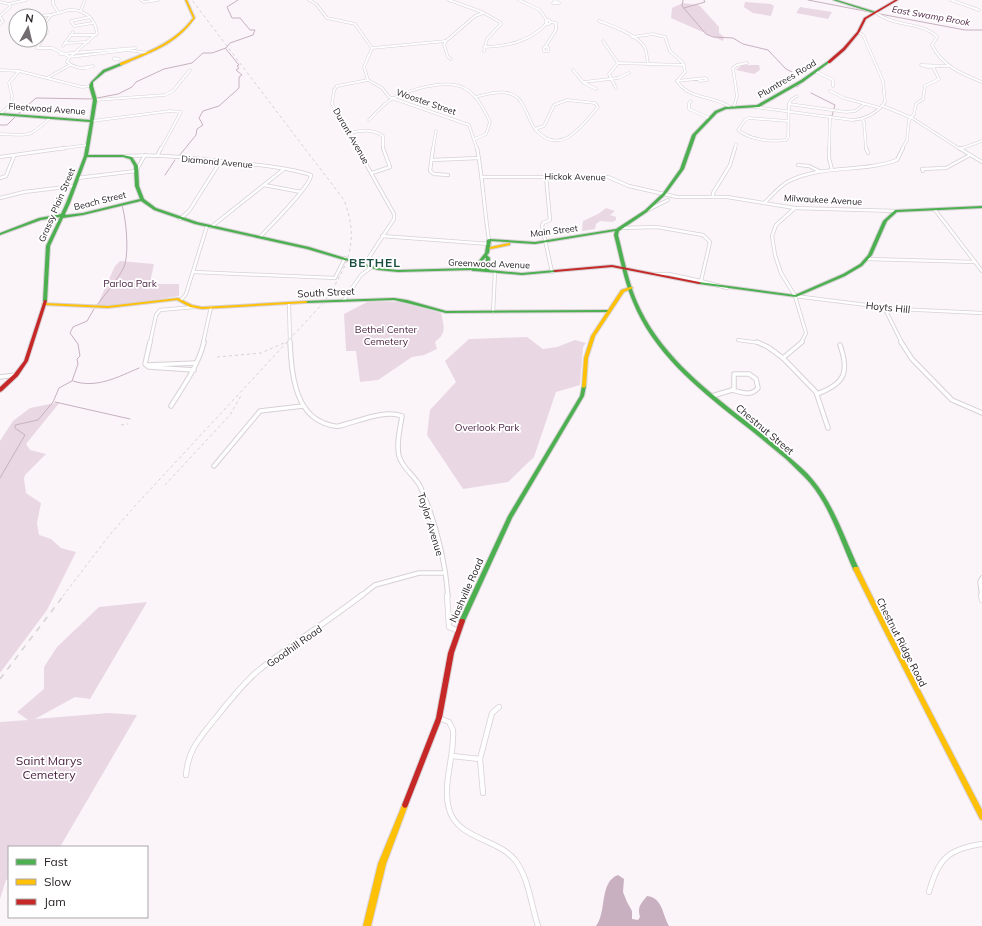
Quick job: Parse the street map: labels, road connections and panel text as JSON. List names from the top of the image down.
{
  "streets": {
    "main road": [
      "Plumtrees Road",
      "Fleetwood Avenue",
      "Milwaukee Avenue",
      "Beach Street",
      "Grassy Plain Street",
      "Main Street",
      "Greenwood Avenue",
      "South Street",
      "Chestnut Street",
      "Nashville Road",
      "Chestnut Ridge Road"
    ],
    "street": [
      "Wooster Street",
      "Durant Avenue",
      "Diamond Avenue",
      "Hickok Avenue",
      "Hoyts Hill",
      "Taylor Avenue",
      "Goodhill Road"
    ]
  },
  "crossings": [
    ["Wooster Street", "Durant Avenue"],
    ["Wooster Street", "Hickok Avenue"],
    ["Wooster Street", "Main Street"],
    ["Fleetwood Avenue", "Grassy Plain Street"],
    ["Hickok Avenue", "Milwaukee Avenue"],
    ["Beach Street", "Grassy Plain Street"],
    ["Beach Street", "Greenwood Avenue"],
    ["Main Street", "Chestnut Street"],
    ["Greenwood Avenue", "Hoyts Hill"],
    ["Greenwood Avenue", "Chestnut Street"],
    ["South Street", "Nashville Road"],
    ["Chestnut Street", "Nashville Road"],
    ["Chestnut Street", "Chestnut Ridge Road"],
    ["Taylor Avenue", "Nashville Road"],
    ["Taylor Avenue", "Goodhill Road"]
  ],
  "districts": ["BETHEL"],
  "water": ["East Swamp Brook"],
  "parks": [
    "Parloa Park",
    "Bethel Center Cemetery",
    "Overlook Park",
    "Saint Marys Cemetery"
  ],
  "legend": ["Fast", "Slow", "Jam"],
  "north": "top"
}
